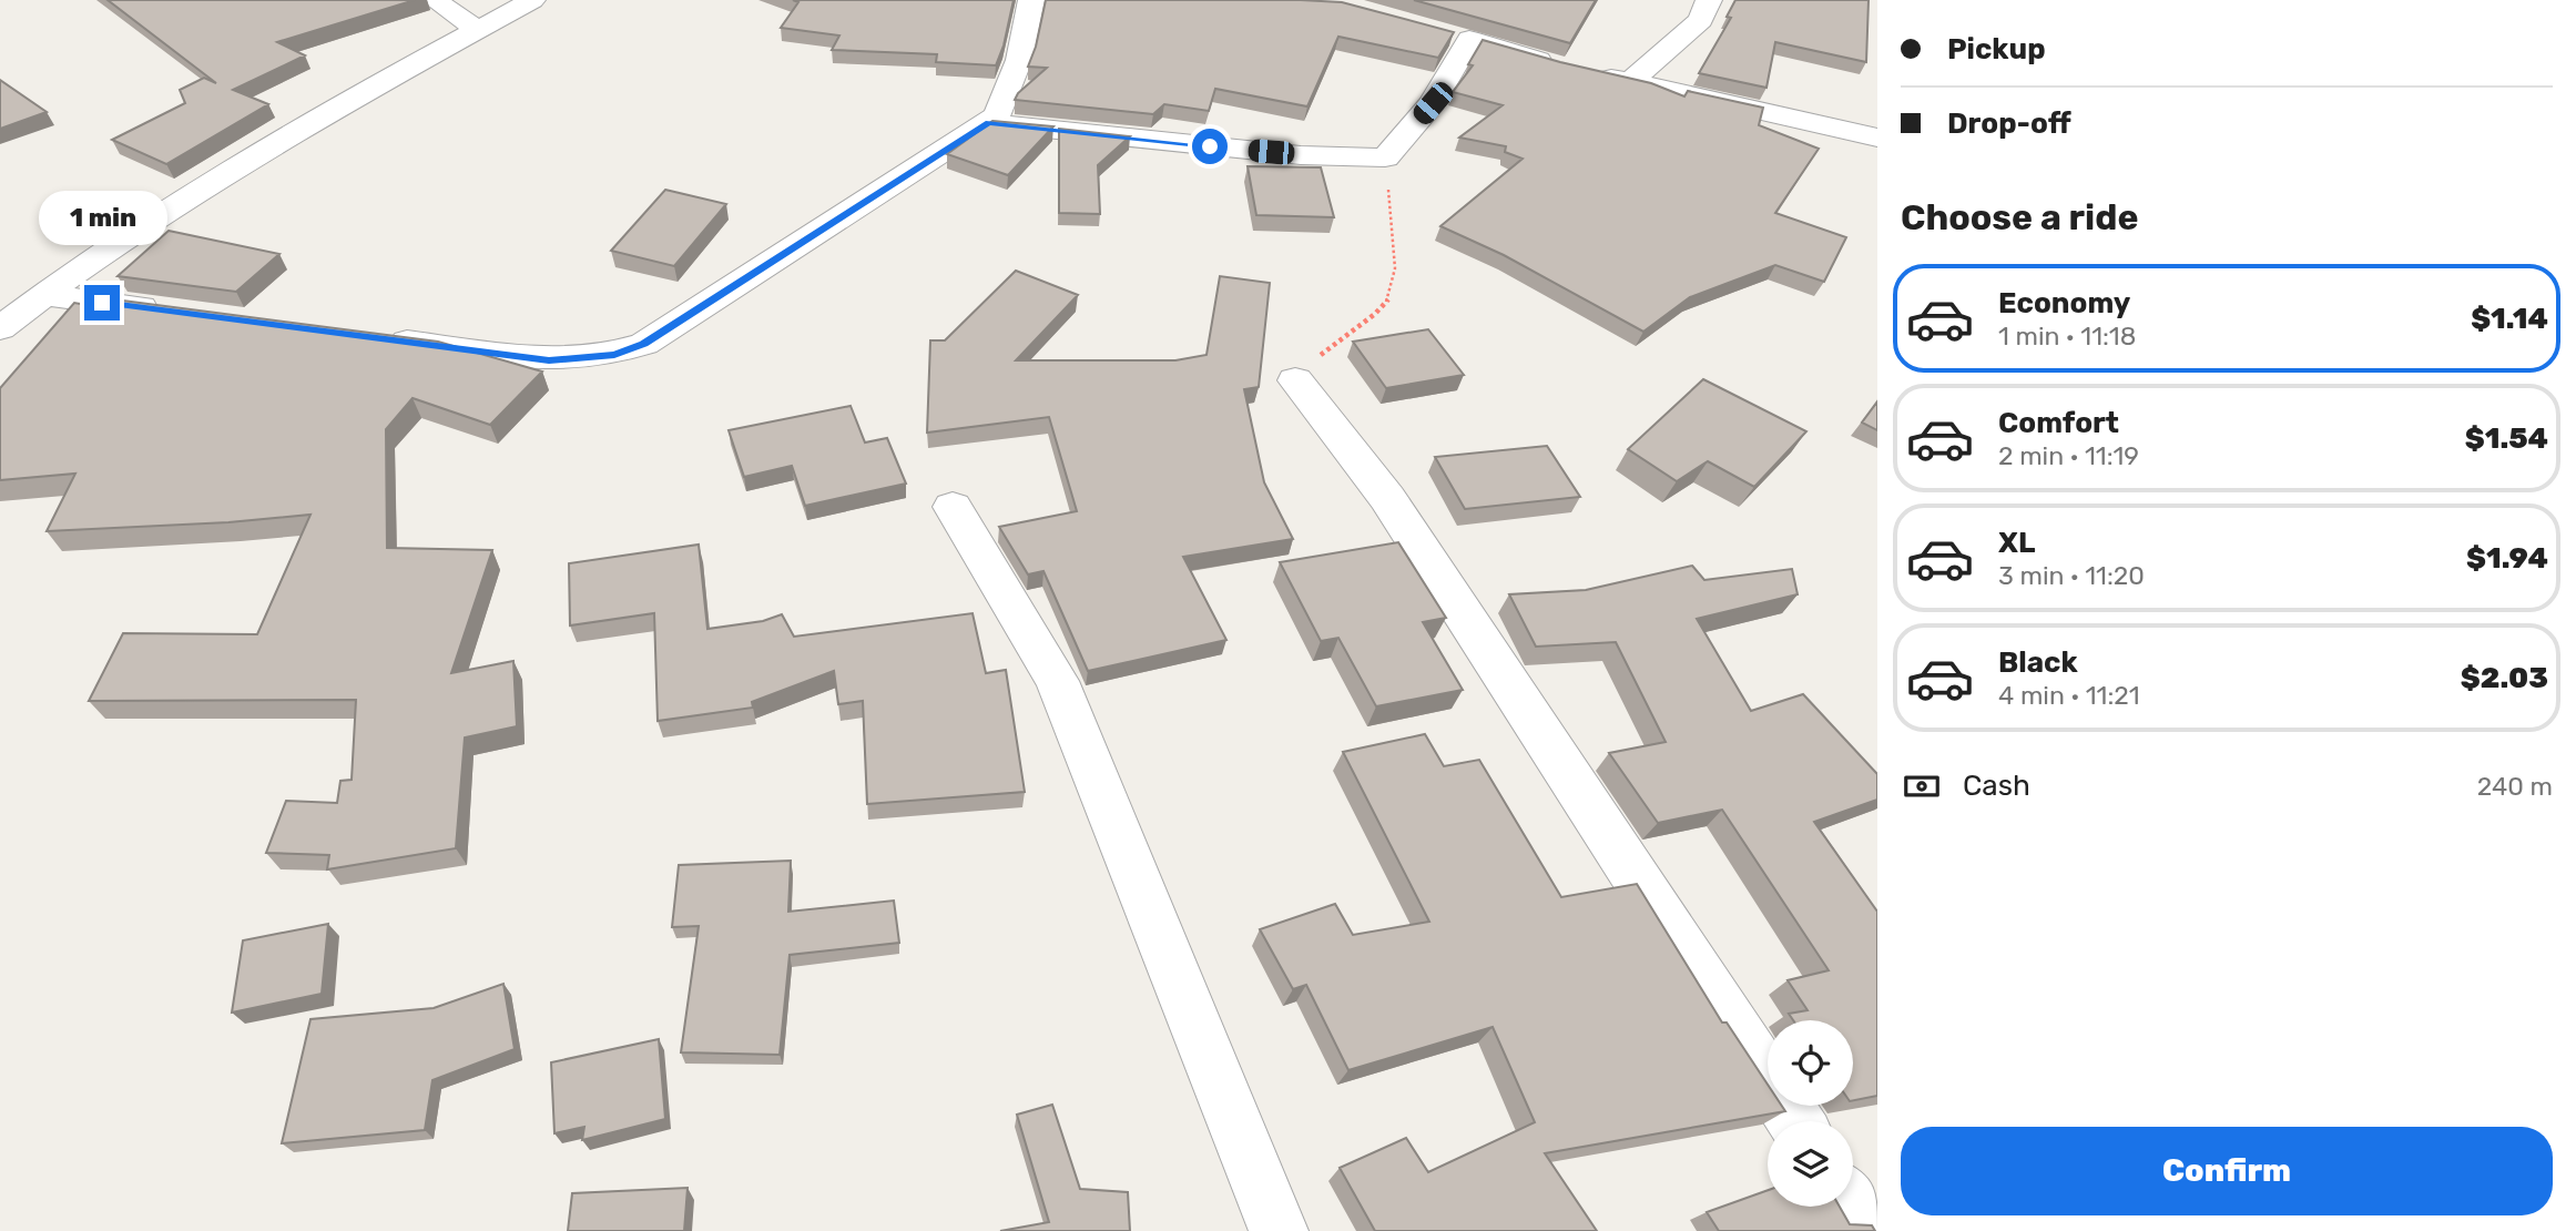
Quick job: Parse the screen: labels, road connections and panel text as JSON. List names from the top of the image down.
{
  "page": {
    "banner": ["Pickup", "Drop-off"],
    "heading": "Choose a ride",
    "bubble": "1 min",
    "list": [
      {
        "name": "Economy",
        "note": "1 min · 11:18",
        "value": "$1.14"
      },
      {
        "name": "Comfort",
        "note": "2 min · 11:19",
        "value": "$1.54"
      },
      {
        "name": "XL",
        "note": "3 min · 11:20",
        "value": "$1.94"
      },
      {
        "name": "Black",
        "note": "4 min · 11:21",
        "value": "$2.03"
      }
    ],
    "pay": ["Cash", "240 m"],
    "buttons": "Confirm"
  }
}
